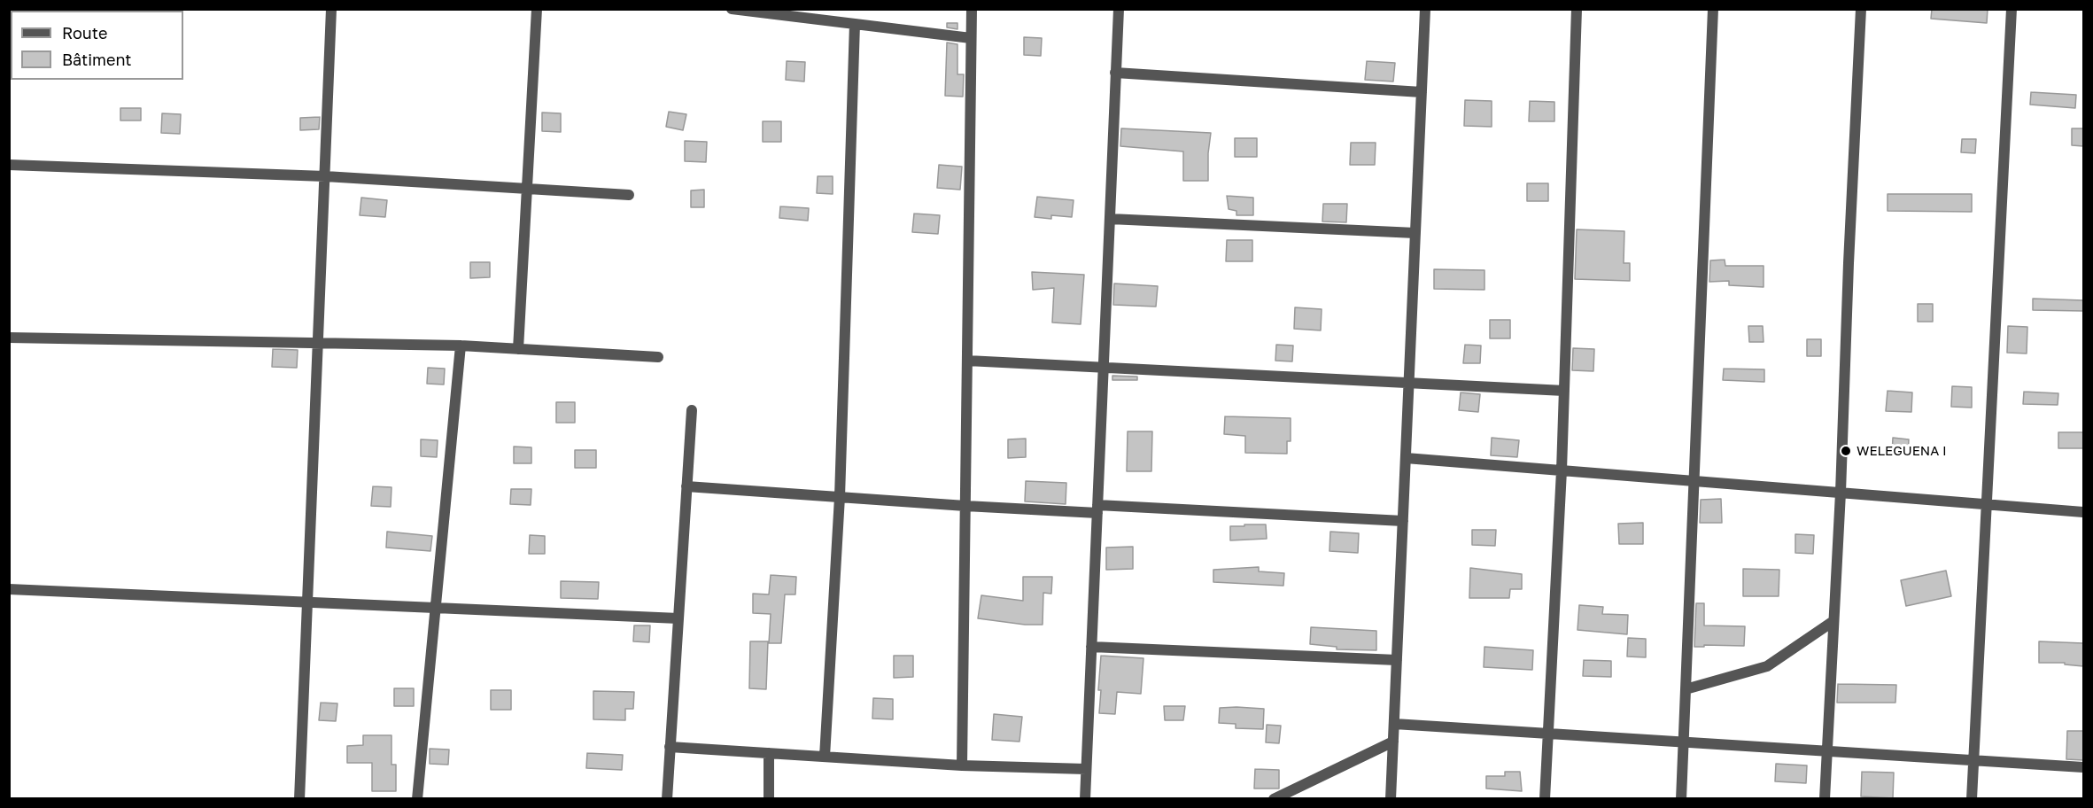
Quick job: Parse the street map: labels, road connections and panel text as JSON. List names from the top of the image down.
{
  "places": ["WELEGUENA I"],
  "legend": ["Route", "Bâtiment"]
}
